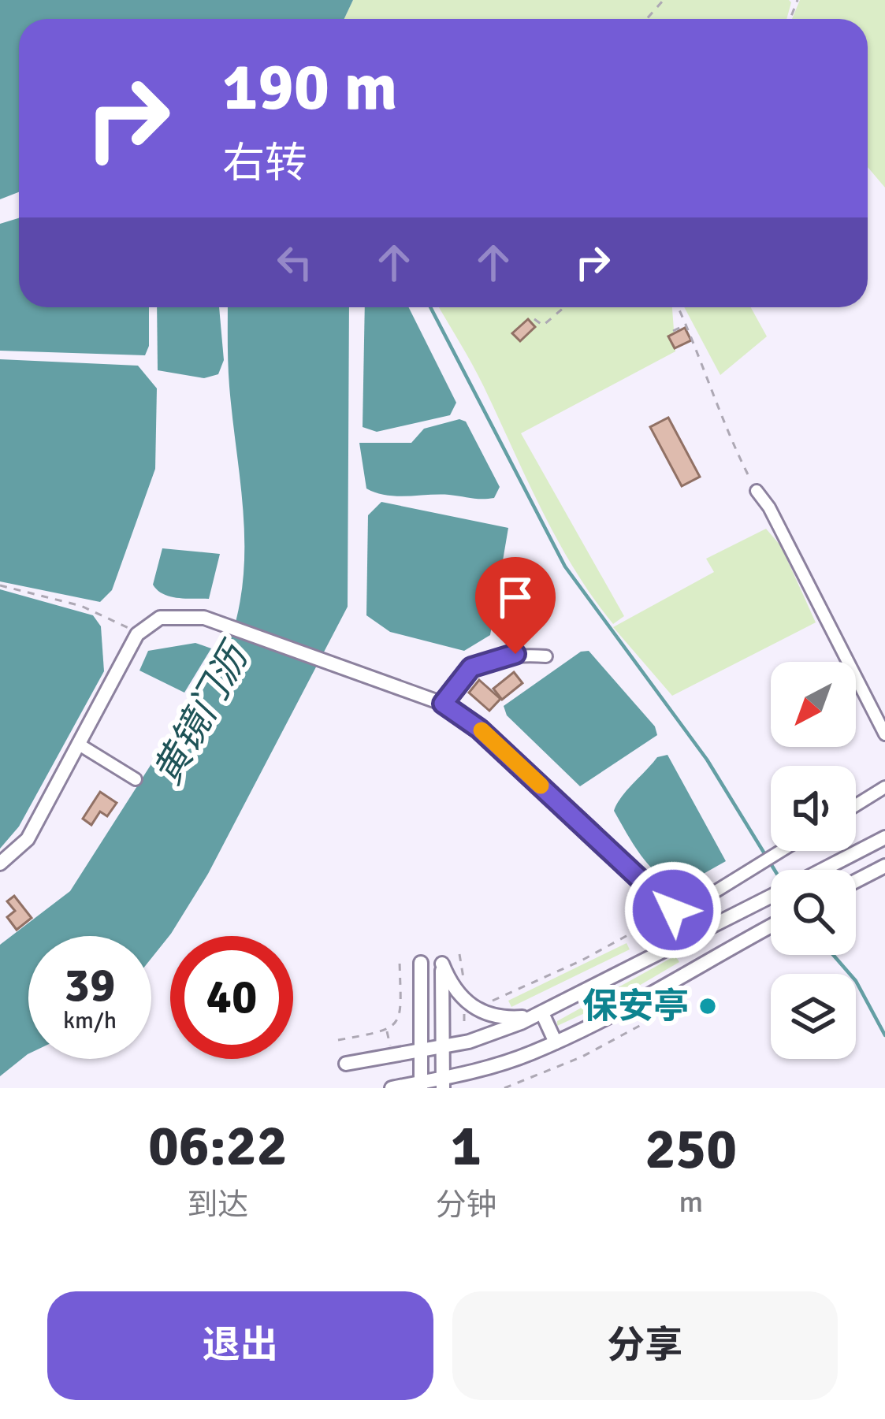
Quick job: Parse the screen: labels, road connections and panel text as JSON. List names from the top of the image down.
{
  "water": ["黄镜门沥"],
  "places": ["保安亭"],
  "north": "bottom left",
  "page": {
    "turn": ["190 m", "右转"],
    "speed": "39 km/h",
    "limit": "40",
    "eta": [
      "06:22",
      "到达",
      "1",
      "分钟",
      "250",
      "m"
    ],
    "buttons": ["退出", "分享"]
  }
}
